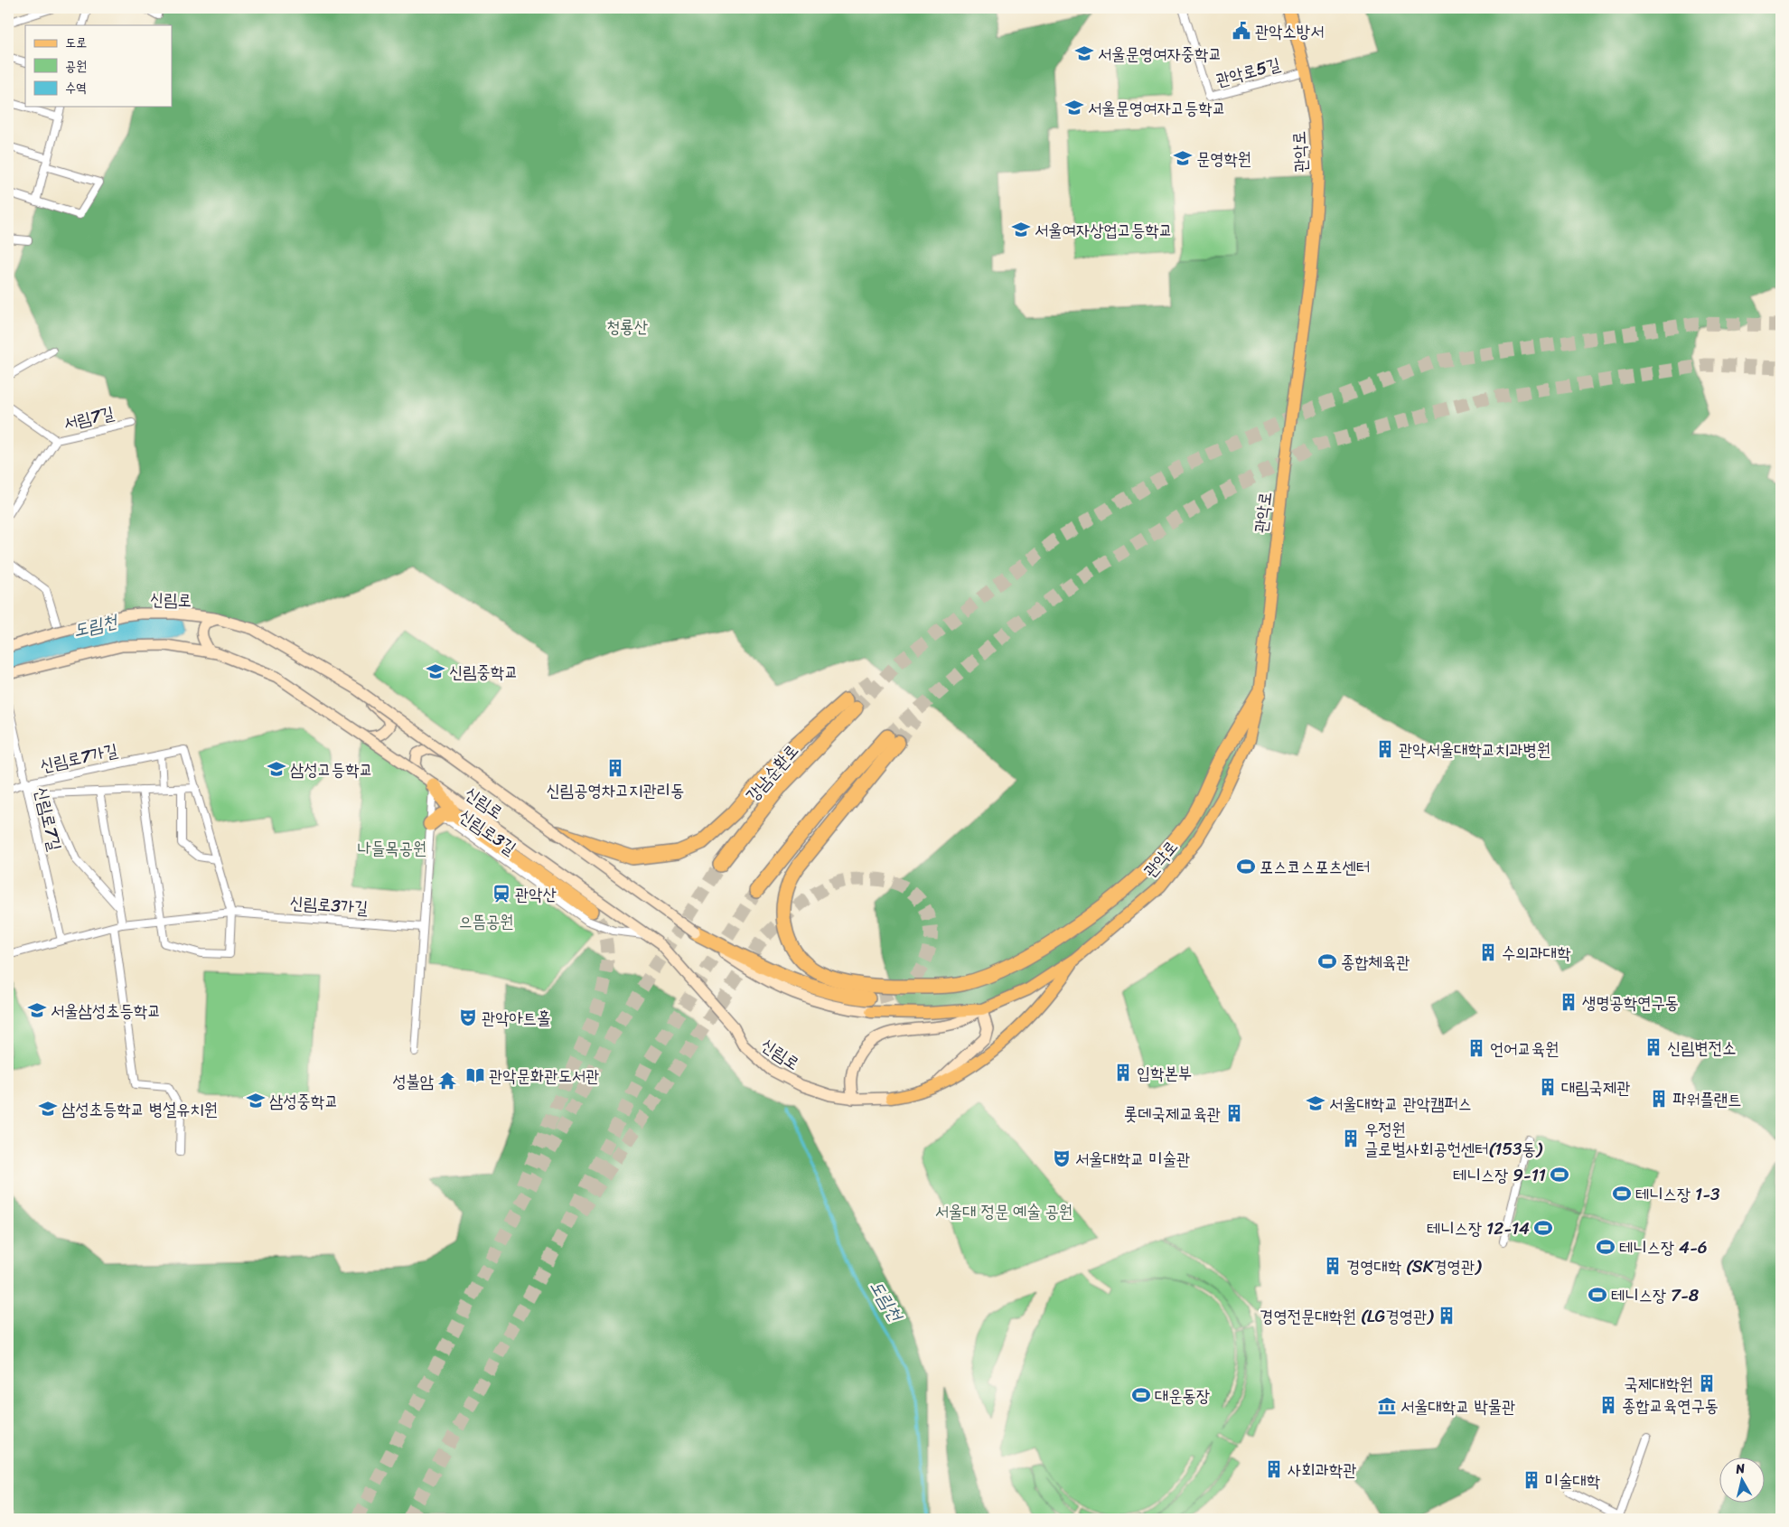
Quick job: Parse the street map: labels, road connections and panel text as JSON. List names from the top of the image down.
{
  "streets": {
    "highway": ["강남순환로"],
    "main road": ["관악로", "신림로"],
    "street": [
      "관악로5길",
      "서림7길",
      "신림로7가길",
      "신림로7길",
      "신림로3길",
      "신림로3가길"
    ]
  },
  "crossings": [
    ["관악로5길", "관악로"],
    ["관악로", "신림로"],
    ["신림로", "강남순환로"],
    ["신림로", "신림로3길"],
    ["신림로7가길", "신림로7길"],
    ["신림로7가길", "신림로3가길"],
    ["신림로7길", "신림로3가길"],
    ["신림로3길", "신림로3가길"]
  ],
  "water": ["도림천"],
  "parks": [
    "청룡산",
    "나들목공원",
    "으뜸공원",
    "서울대 정문 예술 공원"
  ],
  "places": {
    "public building": ["관악소방서"],
    "school or university": [
      "서울문영여자중학교",
      "서울문영여자고등학교",
      "문영학원",
      "서울여자상업고등학교",
      "신림중학교",
      "삼성고등학교",
      "서울삼성초등학교",
      "삼성중학교",
      "서울대학교 관악캠퍼스",
      "삼성초등학교 병설유치원"
    ],
    "building": [
      "관악서울대학교치과병원",
      "신림공영차고지관리동",
      "수의과대학",
      "생명공학연구동",
      "신림변전소",
      "언어교육원",
      "입학본부",
      "대림국제관",
      "파워플랜트",
      "롯데국제교육관",
      "우정원 글로벌사회공헌센터(153동)",
      "경영대학 (SK경영관)",
      "경영전문대학원 (LG경영관)",
      "국제대학원",
      "종합교육연구동",
      "사회과학관",
      "미술대학"
    ],
    "sports": [
      "포스코스포츠센터",
      "종합체육관",
      "테니스장 9-11",
      "테니스장 1-3",
      "테니스장 12-14",
      "테니스장 4-6",
      "테니스장 7-8",
      "대운동장"
    ],
    "station": ["관악산"],
    "theatre": ["관악아트홀", "서울대학교 미술관"],
    "library": ["관악문화관도서관"],
    "temple": ["성불암"],
    "museum": ["서울대학교 박물관"]
  },
  "legend": ["도로", "공원", "수역"],
  "north": "top"
}
